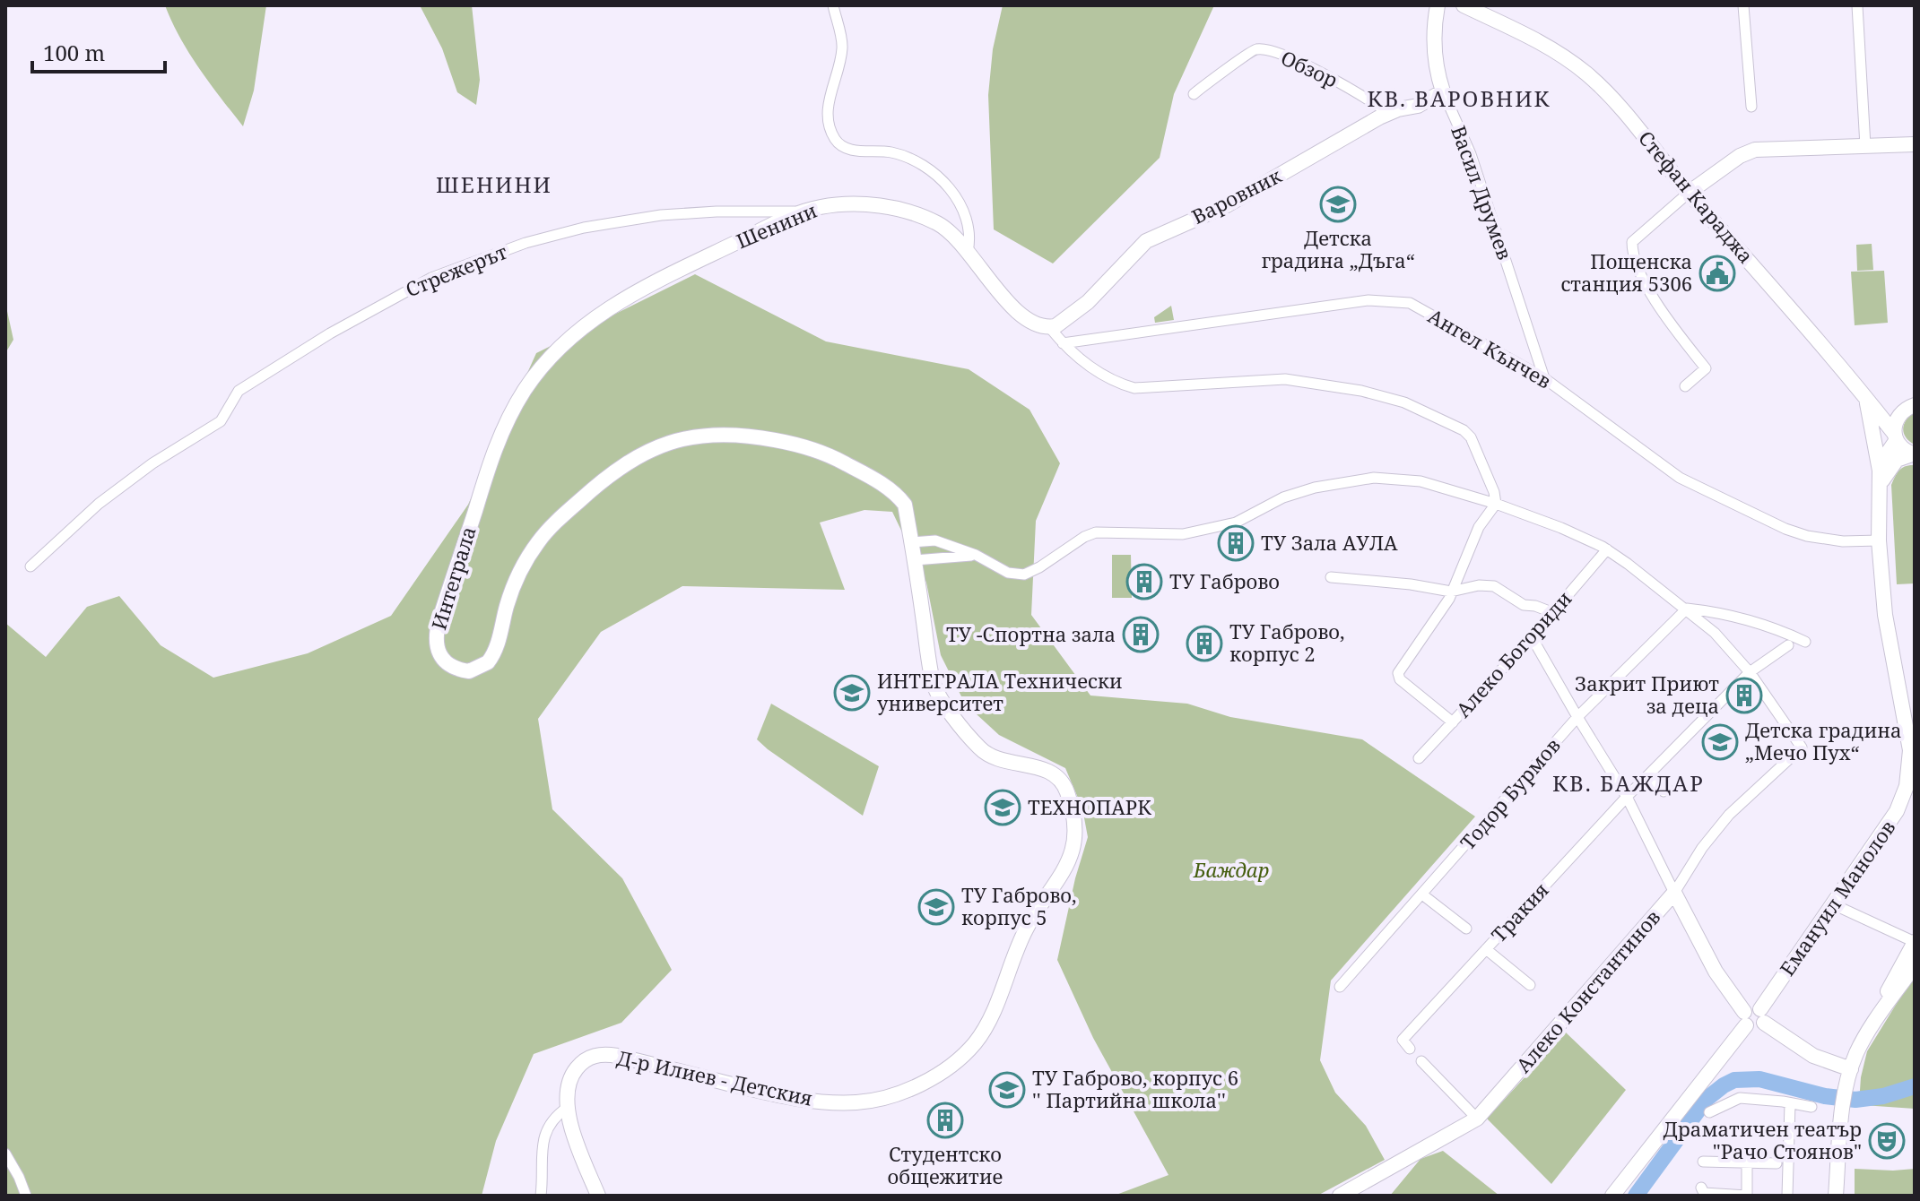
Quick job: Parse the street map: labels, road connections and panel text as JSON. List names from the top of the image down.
{
  "streets": {
    "street": [
      "Обзор",
      "Васил Друмев",
      "Варовник",
      "Стефан Караджа",
      "Шенини",
      "Стрежерът",
      "Ангел Кънчев",
      "Интеграла",
      "Алеко Богориди",
      "Тодор Бурмов",
      "Емануил Манолов",
      "Тракия",
      "Алеко Константинов",
      "Д-р Илиев - Детския"
    ]
  },
  "crossings": [
    ["Обзор", "Варовник"],
    ["Васил Друмев", "Варовник"],
    ["Васил Друмев", "Ангел Кънчев"],
    ["Варовник", "Шенини"],
    ["Стефан Караджа", "Емануил Манолов"],
    ["Шенини", "Стрежерът"],
    ["Шенини", "Интеграла"],
    ["Ангел Кънчев", "Емануил Манолов"],
    ["Интеграла", "Д-р Илиев - Детския"],
    ["Тракия", "Алеко Константинов"]
  ],
  "districts": ["КВ. ВАРОВНИК", "ШЕНИНИ", "КВ. БАЖДАР"],
  "parks": ["Баждар"],
  "places": {
    "school or university": [
      "Детска градина „Дъга“",
      "ИНТЕГРАЛА Технически университет",
      "Детска градина „Мечо Пух“",
      "ТЕХНОПАРК",
      "ТУ Габрово, корпус 5",
      "ТУ Габрово, корпус 6 '' Партийна школа''"
    ],
    "public building": ["Пощенска станция 5306"],
    "building": [
      "ТУ Зала АУЛА",
      "ТУ Габрово",
      "ТУ -Спортна зала",
      "ТУ Габрово, корпус 2",
      "Закрит Приют за деца",
      "Студентско общежитие"
    ],
    "theatre": ["Драматичен театър \"Рачо Стоянов\""]
  },
  "scale_bar": "100 m"
}
